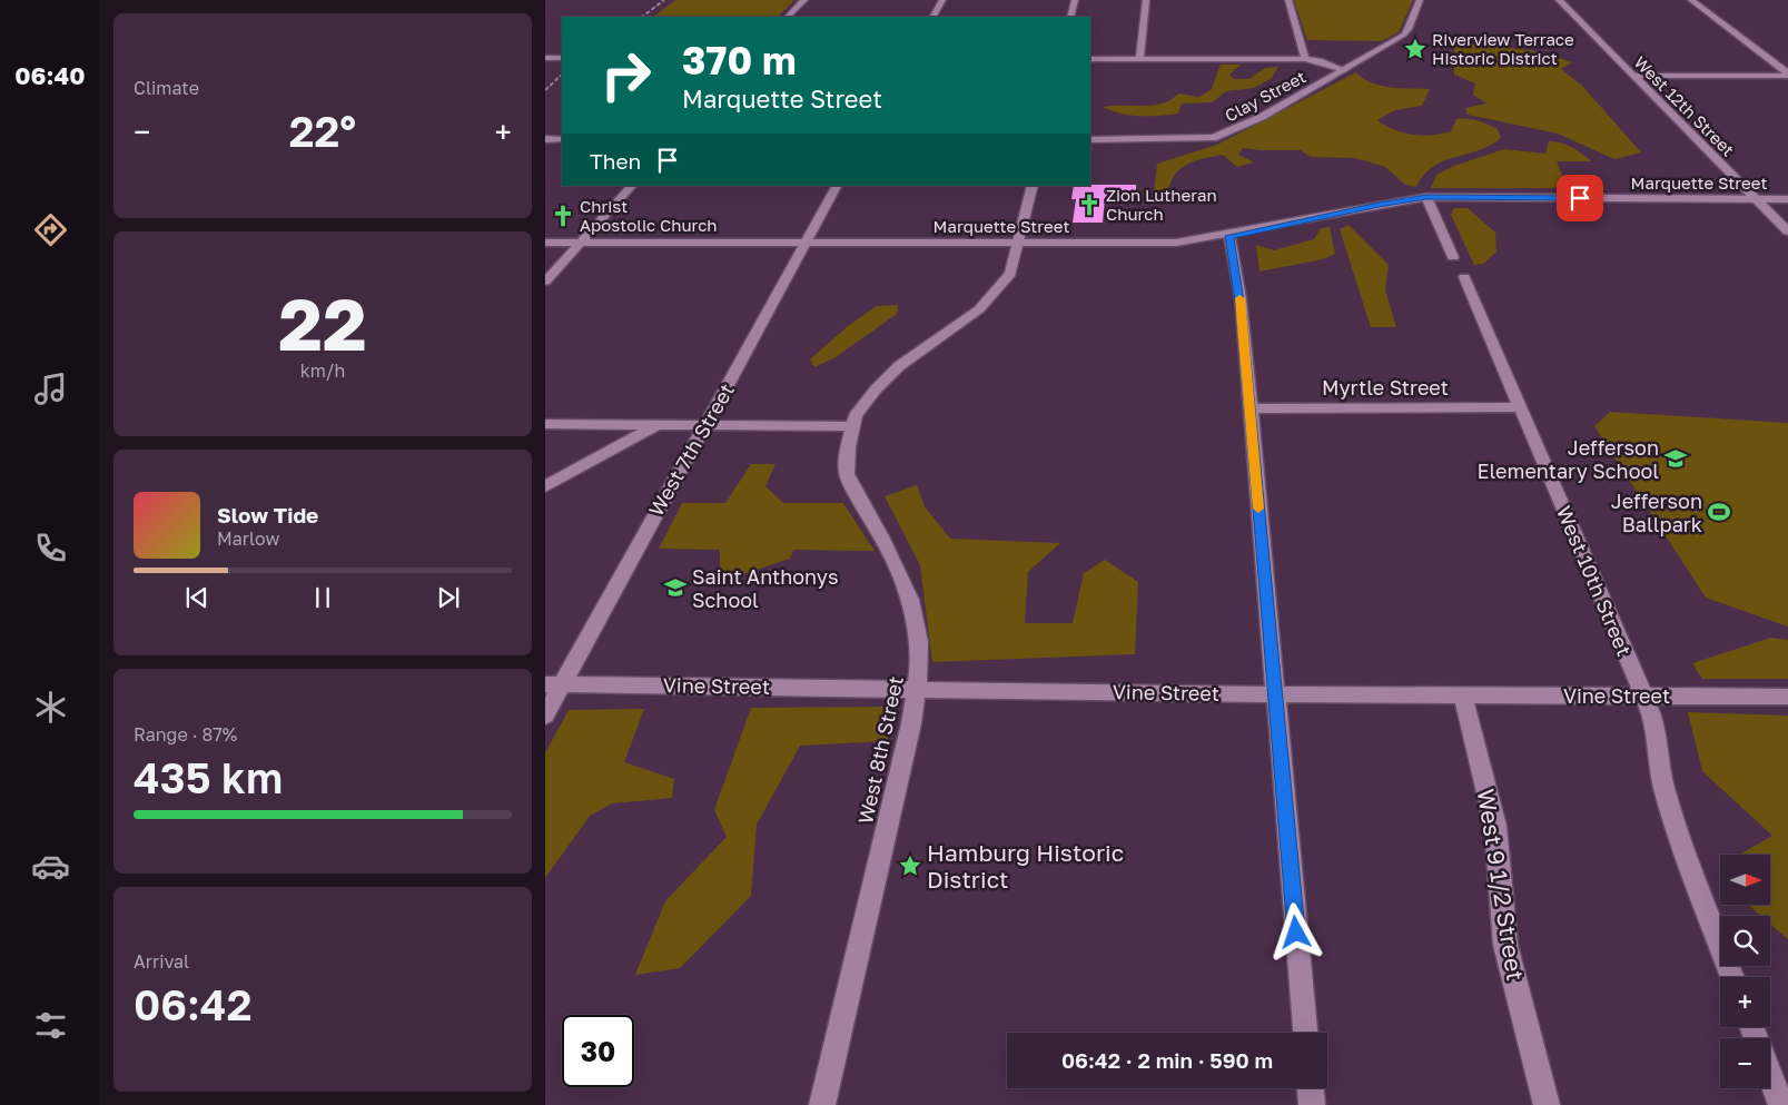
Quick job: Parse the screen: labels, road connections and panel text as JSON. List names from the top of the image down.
{
  "streets": {
    "street": [
      "Clay Street",
      "West 12th Street",
      "Marquette Street",
      "Myrtle Street",
      "West 7th Street",
      "West 10th Street",
      "Vine Street",
      "West 8th Street",
      "West 9 1/2 Street"
    ]
  },
  "crossings": [
    ["West 12th Street", "Marquette Street"],
    ["Marquette Street", "West 7th Street"],
    ["Marquette Street", "West 8th Street"],
    ["Myrtle Street", "West 10th Street"],
    ["West 7th Street", "Vine Street"],
    ["West 10th Street", "Vine Street"],
    ["Vine Street", "West 8th Street"],
    ["Vine Street", "West 9 1/2 Street"]
  ],
  "places": {
    "place": ["Riverview Terrace Historic District", "Hamburg Historic District"],
    "church": ["Zion Lutheran Church", "Christ Apostolic Church"],
    "school or university": ["Jefferson Elementary School", "Saint Anthonys School"],
    "sports": ["Jefferson Ballpark"]
  },
  "north": "right",
  "page": {
    "tabs": "06:40",
    "tile": [
      "Climate",
      ["22", "km/h"],
      ["Range · 87%", "435 km"],
      ["Arrival", "06:42"]
    ],
    "turn": ["370 m", "Marquette Street"],
    "heat": ["−", "22°", "+"],
    "then": "Then",
    "song": ["Slow Tide", "Marlow"],
    "map_buttons": ["+", "−"],
    "limit": "30",
    "trip": "06:42 · 2 min · 590 m"
  }
}
